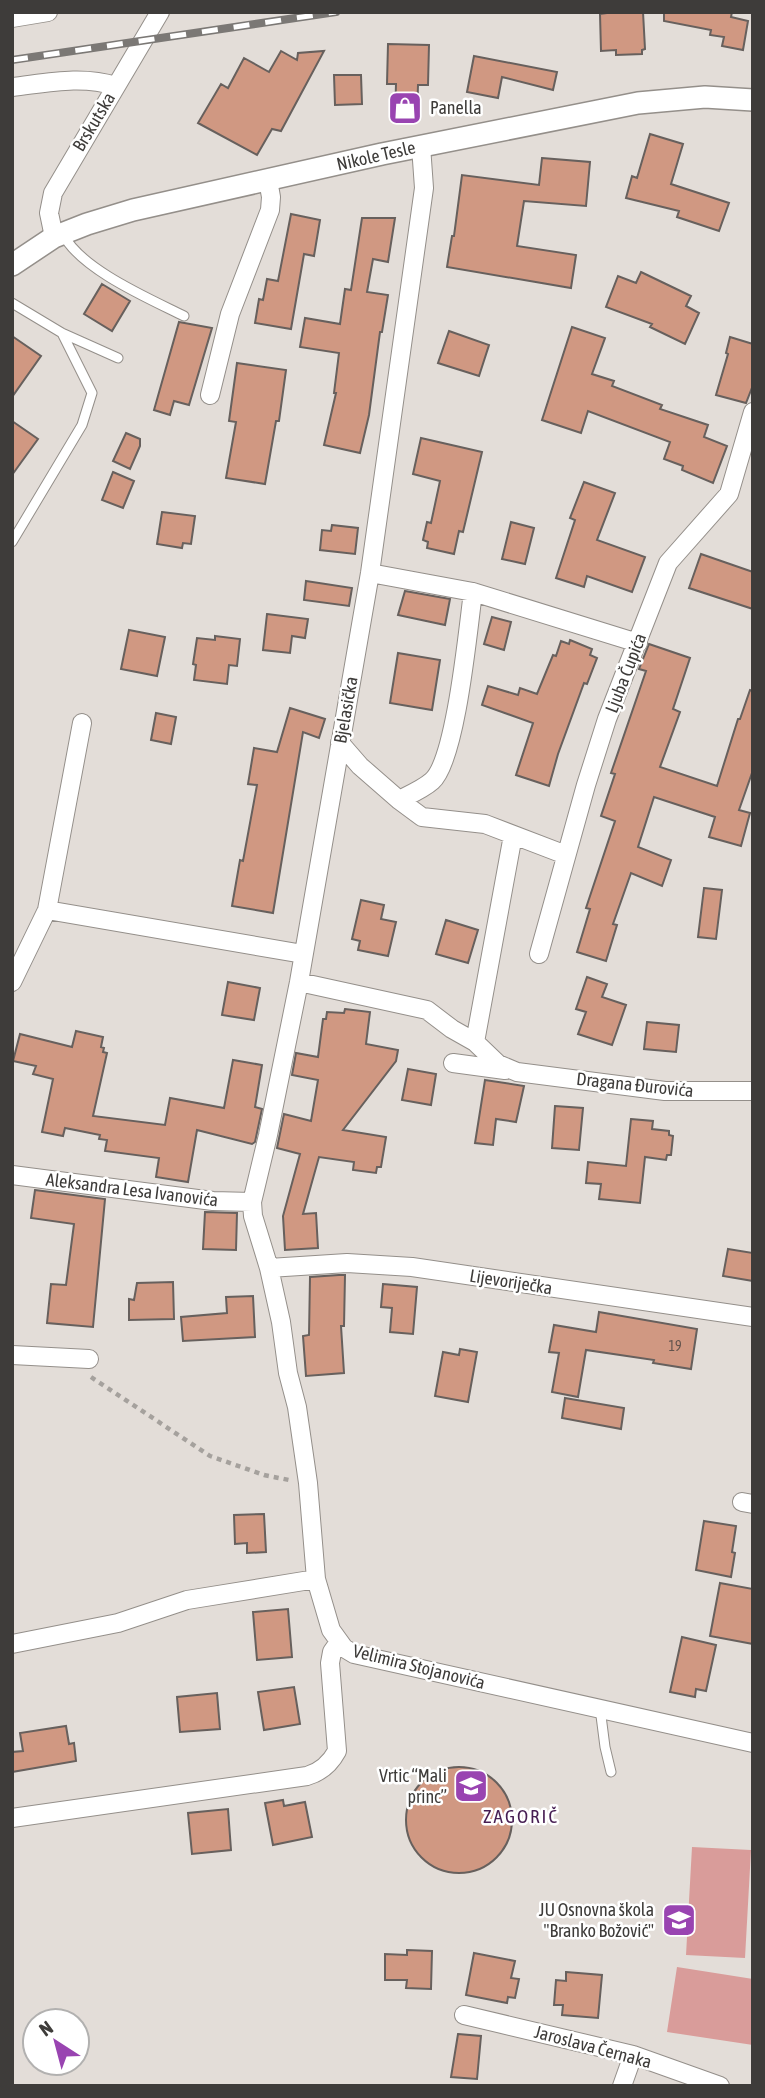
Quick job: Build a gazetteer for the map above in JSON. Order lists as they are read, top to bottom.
{
  "streets": {
    "street": [
      "Brskutska",
      "Nikole Tesle",
      "Ljuba Čupića",
      "Bjelasička",
      "Dragana Đurovića",
      "Aleksandra Lesa Ivanovića",
      "Lijevoriječka",
      "Velimira Stojanovića",
      "Jaroslava Černaka"
    ]
  },
  "crossings": [
    ["Brskutska", "Nikole Tesle"],
    ["Nikole Tesle", "Bjelasička"],
    ["Bjelasička", "Dragana Đurovića"],
    ["Bjelasička", "Aleksandra Lesa Ivanovića"],
    ["Bjelasička", "Lijevoriječka"],
    ["Bjelasička", "Velimira Stojanovića"],
    ["Lijevoriječka", "Velimira Stojanovića"]
  ],
  "districts": ["ZAGORIČ"],
  "places": {
    "shop": ["Panella"],
    "school or university": ["Vrtic “Mali princ”", "JU Osnovna škola \"Branko Božović\""]
  },
  "house_numbers": ["19"],
  "north": "top left"
}
